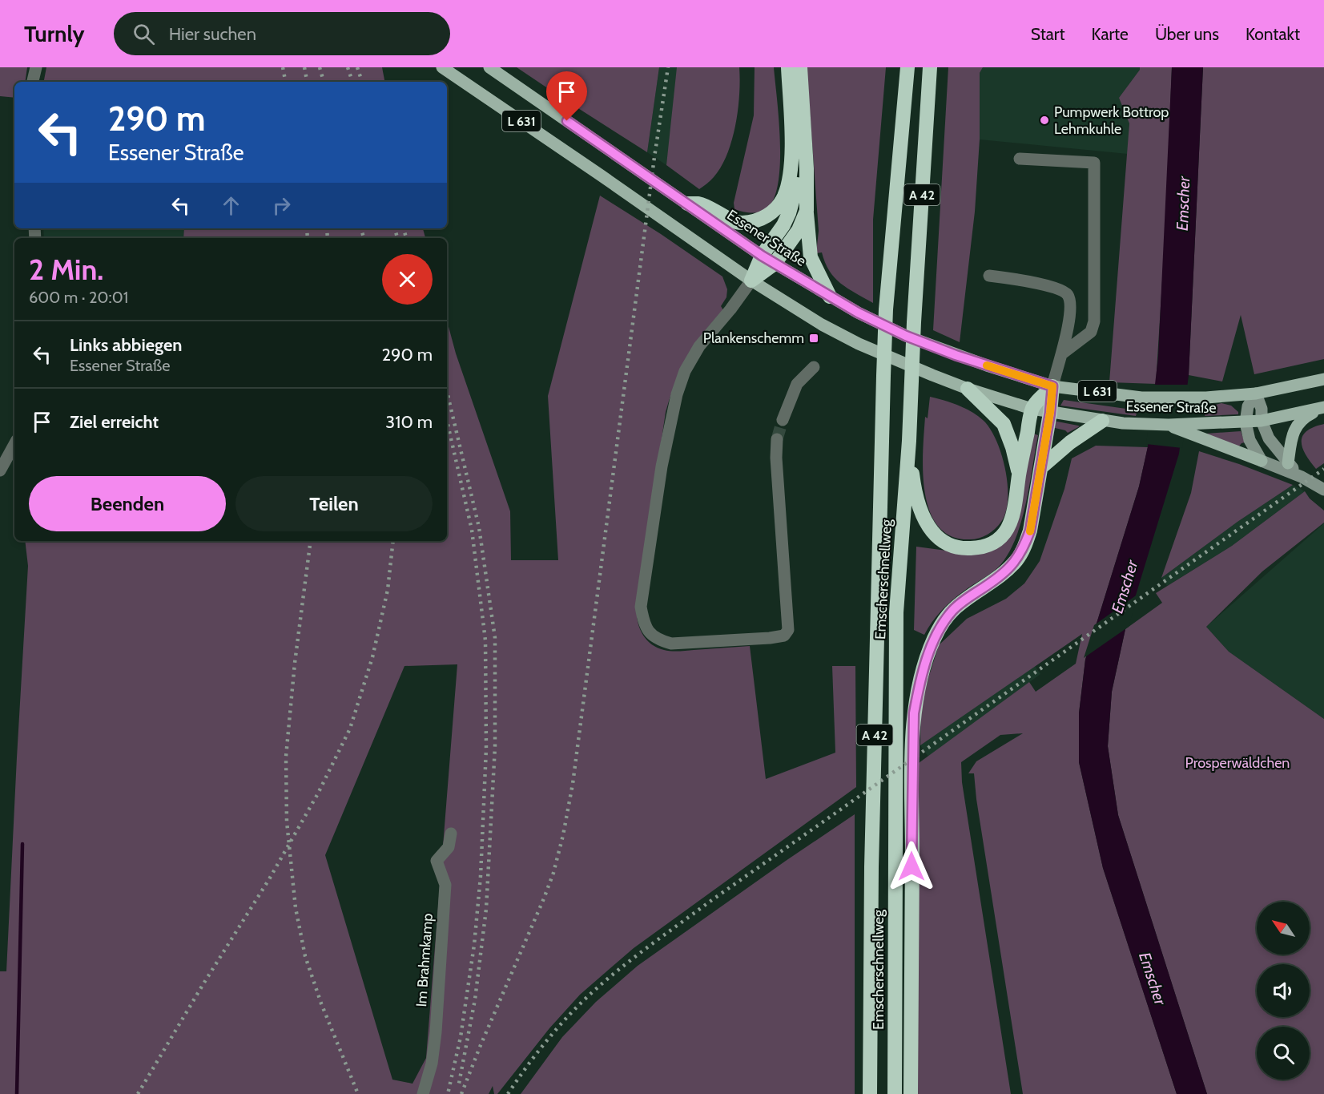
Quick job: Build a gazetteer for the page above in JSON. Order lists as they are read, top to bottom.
{
  "streets": {
    "highway": ["A 42", "Emscherschnellweg"],
    "main road": ["L 631", "Essener Straße"],
    "street": ["Im Brahmkamp"]
  },
  "crossings": [
    ["L 631", "Essener Straße"]
  ],
  "water": ["Emscher"],
  "parks": ["Prosperwäldchen"],
  "places": {
    "other": ["Pumpwerk Bottrop Lehmkuhle"],
    "transit": ["Plankenschemm"]
  },
  "north": "top left",
  "page": {
    "header": "Turnly",
    "search": "Hier suchen",
    "nav": [
      "Start",
      "Karte",
      "Über uns",
      "Kontakt"
    ],
    "turn": ["290 m", "Essener Straße"],
    "heading": ["2 Min.", "600 m · 20:01"],
    "list": [
      {
        "name": "Links abbiegen",
        "note": "Essener Straße",
        "value": "290 m"
      },
      {
        "name": "Ziel erreicht",
        "value": "310 m"
      }
    ],
    "buttons": ["Beenden", "Teilen"]
  }
}
